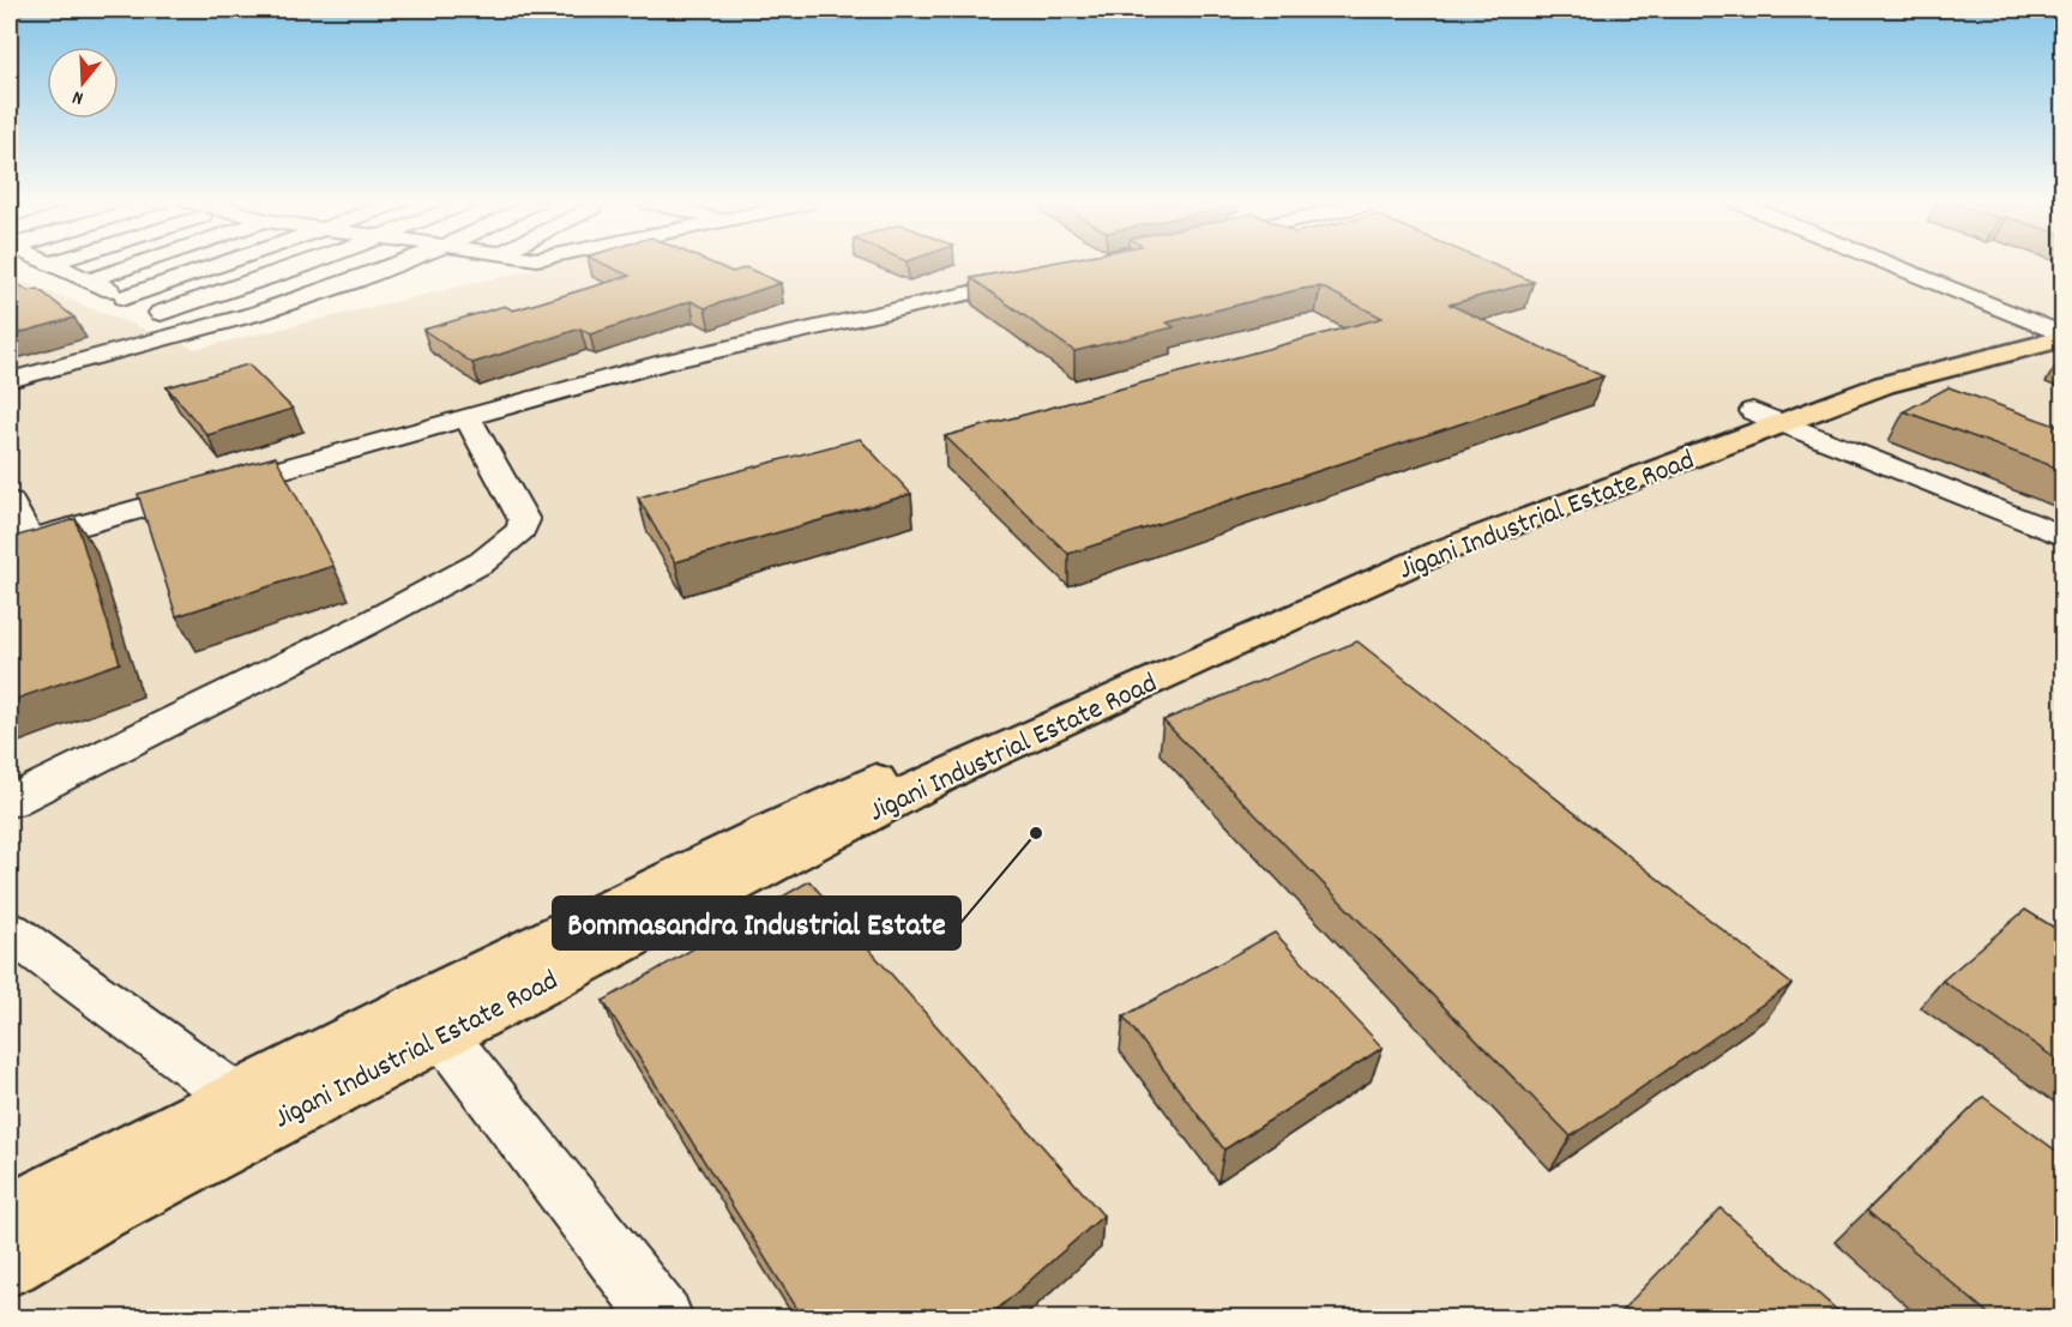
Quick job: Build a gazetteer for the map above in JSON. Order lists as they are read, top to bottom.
{
  "streets": {
    "main road": ["Jigani Industrial Estate Road"]
  },
  "places": ["Bommasandra Industrial Estate"],
  "north": "bottom"
}
